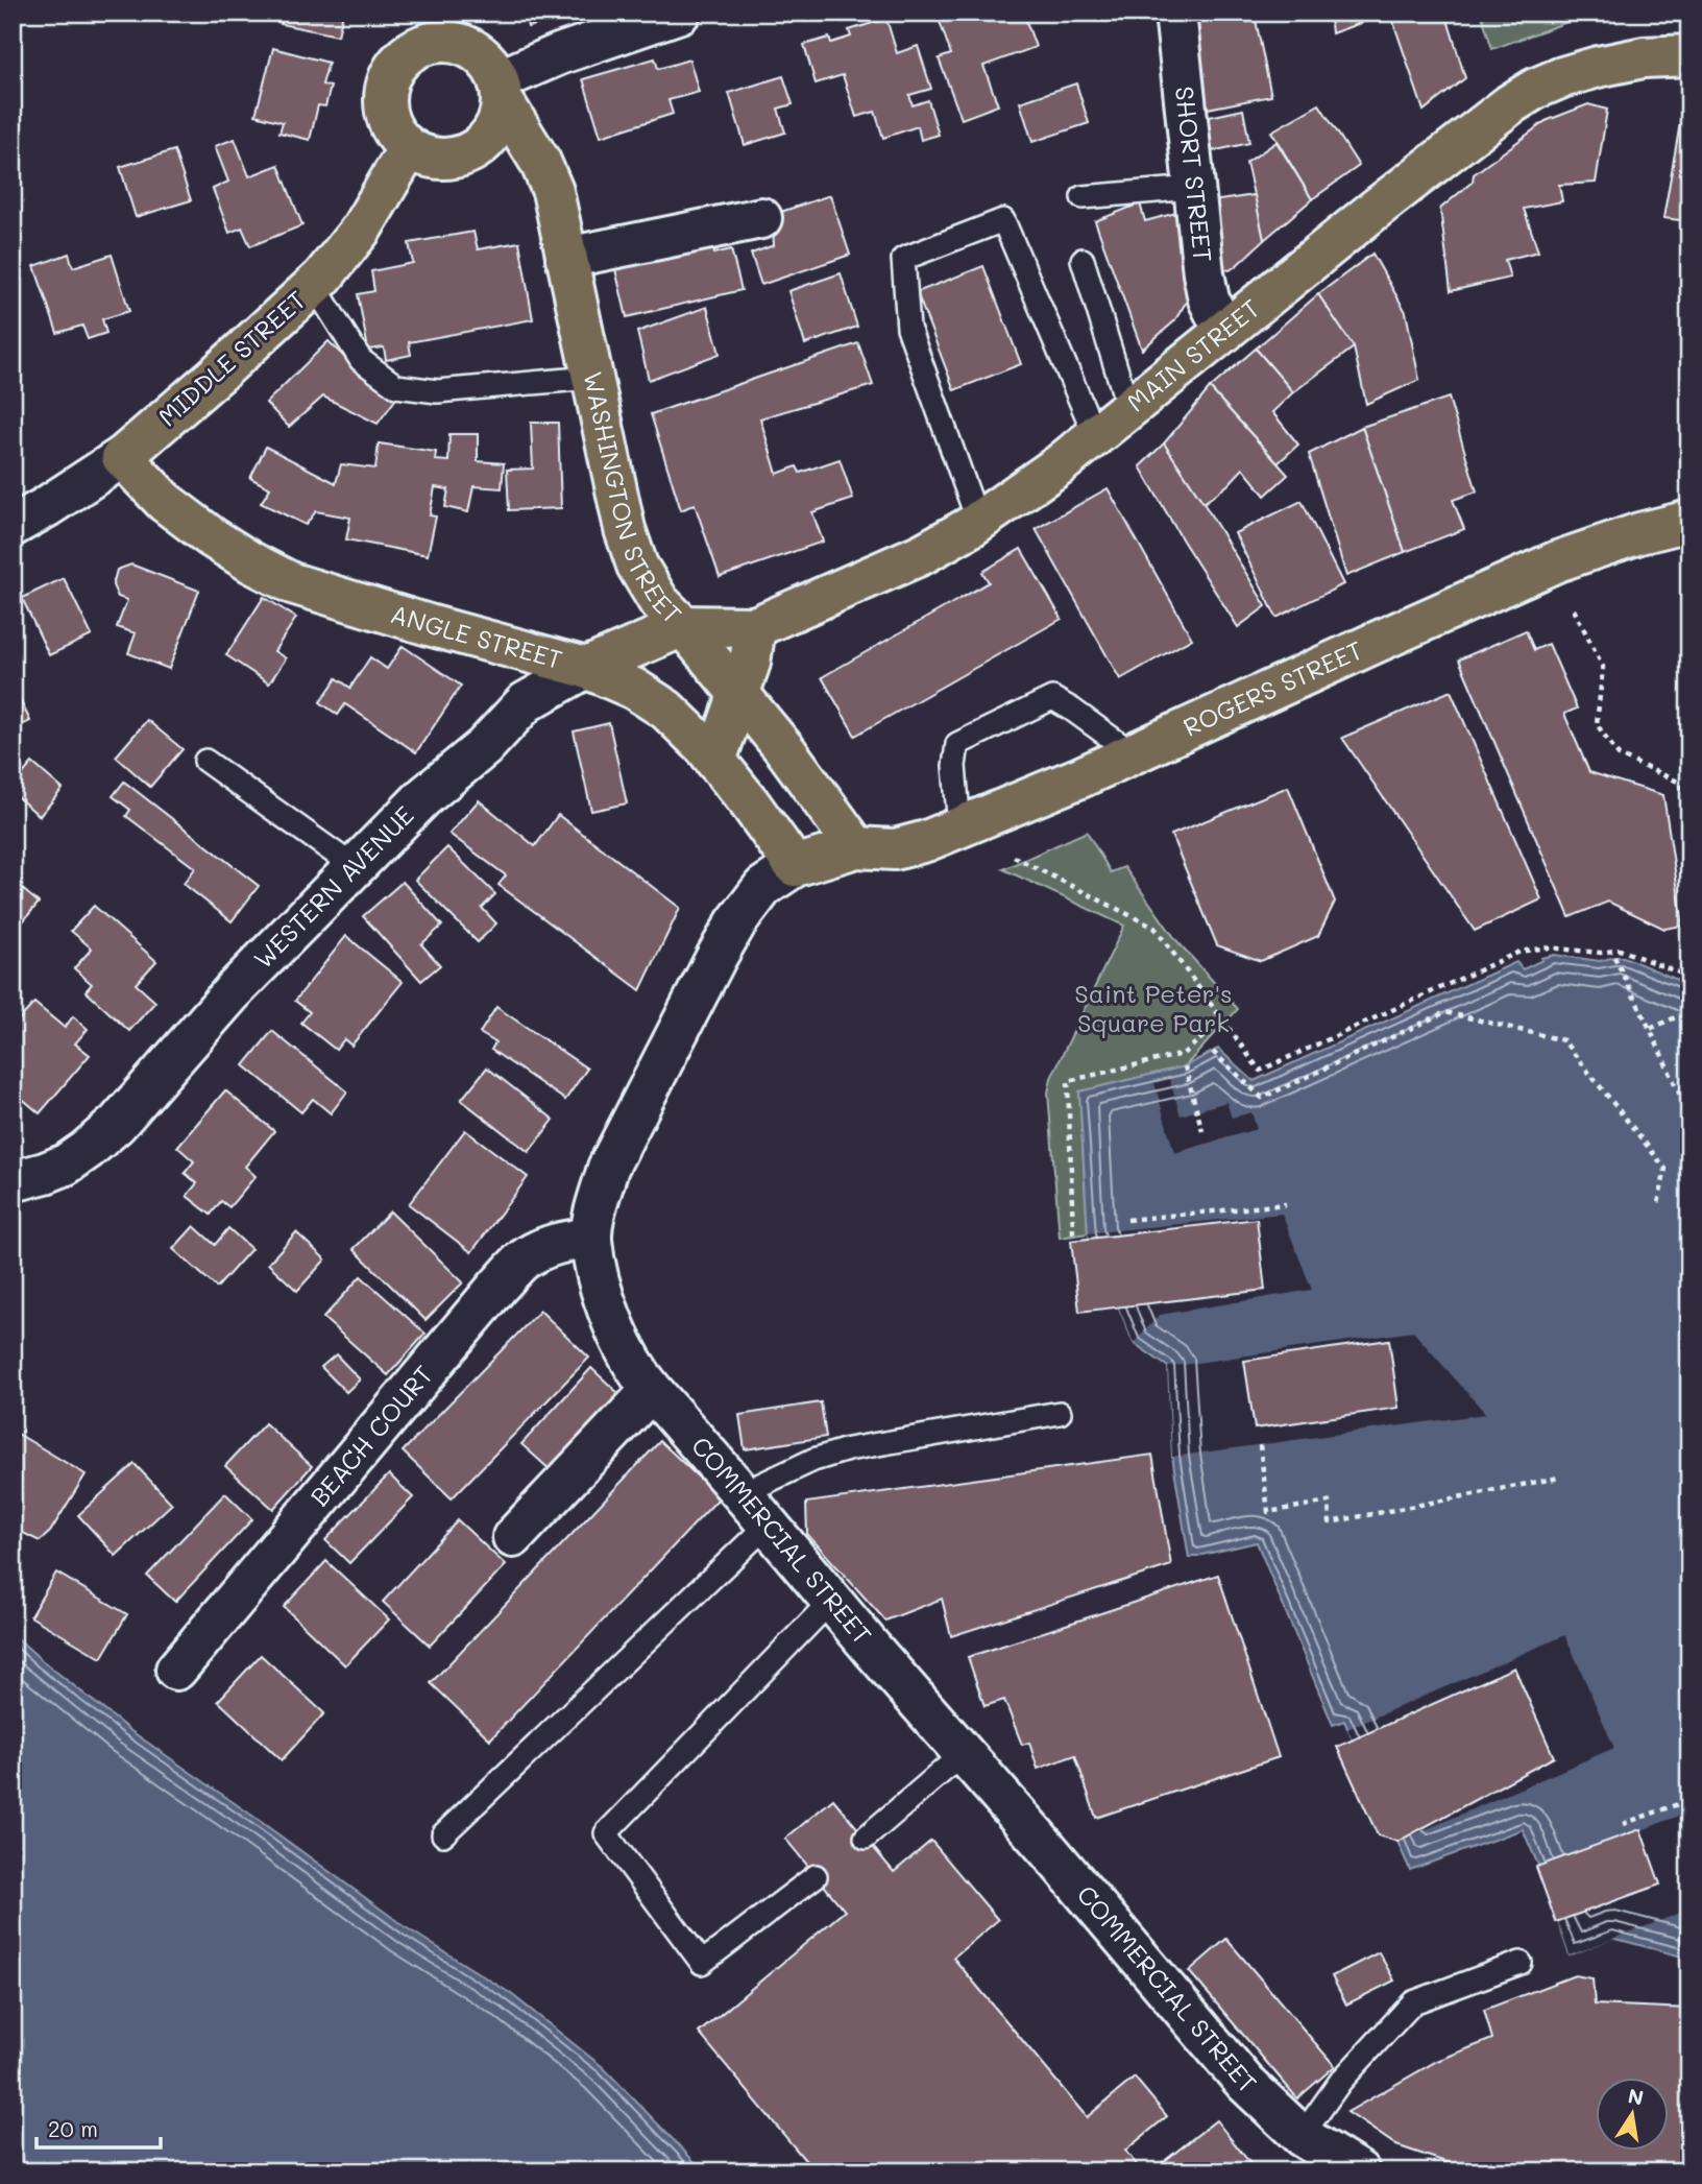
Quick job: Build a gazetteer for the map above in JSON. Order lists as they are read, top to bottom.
{
  "streets": {
    "main road": [
      "MAIN STREET",
      "MIDDLE STREET",
      "WASHINGTON STREET",
      "ANGLE STREET",
      "ROGERS STREET",
      "WESTERN AVENUE",
      "COMMERCIAL STREET"
    ],
    "street": ["SHORT STREET", "BEACH COURT"]
  },
  "crossings": [
    ["SHORT STREET", "MAIN STREET"],
    ["MAIN STREET", "WASHINGTON STREET"],
    ["MAIN STREET", "WESTERN AVENUE"],
    ["MIDDLE STREET", "WASHINGTON STREET"],
    ["MIDDLE STREET", "ANGLE STREET"],
    ["WASHINGTON STREET", "ROGERS STREET"],
    ["WASHINGTON STREET", "WESTERN AVENUE"],
    ["WASHINGTON STREET", "COMMERCIAL STREET"],
    ["ANGLE STREET", "WESTERN AVENUE"],
    ["ANGLE STREET", "COMMERCIAL STREET"],
    ["ROGERS STREET", "COMMERCIAL STREET"],
    ["BEACH COURT", "COMMERCIAL STREET"]
  ],
  "parks": ["Saint Peter's Square Park"],
  "scale_bar": "20 m",
  "north": "top"
}
